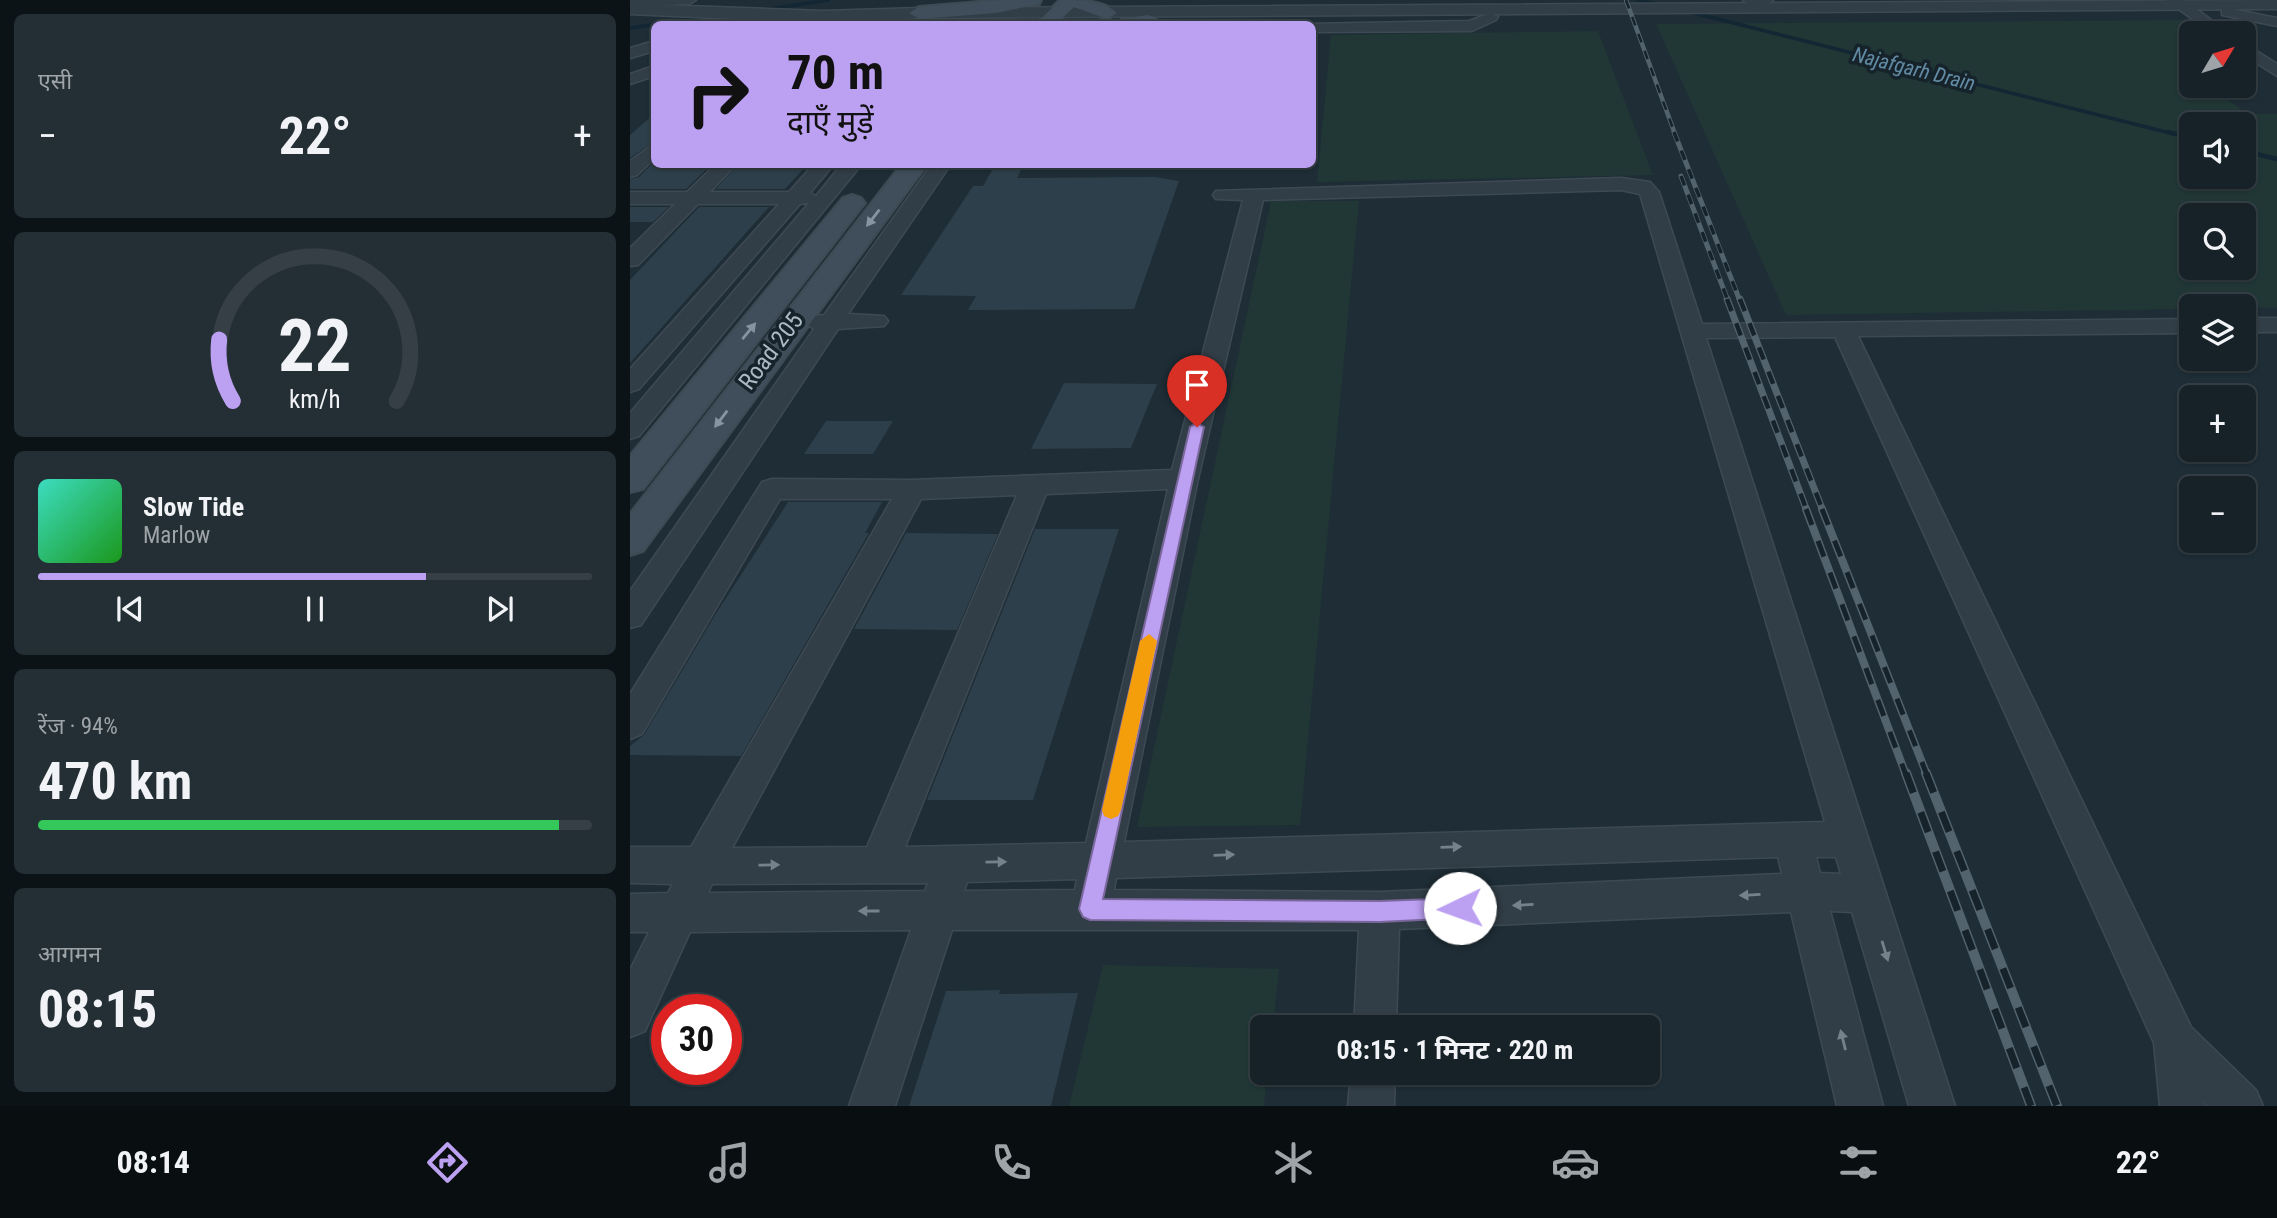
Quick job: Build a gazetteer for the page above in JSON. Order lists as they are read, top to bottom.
{
  "streets": {
    "main road": ["Road 205"]
  },
  "water": ["Najafgarh Drain"],
  "north": "top right",
  "page": {
    "tile": [
      "एसी",
      ["रेंज · 94%", "470 km"],
      ["आगमन", "08:15"]
    ],
    "map_buttons": ["+", "−"],
    "turn": ["70 m", "दाएँ मुड़ें"],
    "heat": ["−", "22°", "+"],
    "song": ["Slow Tide", "Marlow"],
    "limit": "30",
    "trip": "08:15 · 1 मिनट · 220 m",
    "tabs": ["08:14", "22°"],
    "gauge": ["22", "km/h"]
  }
}
